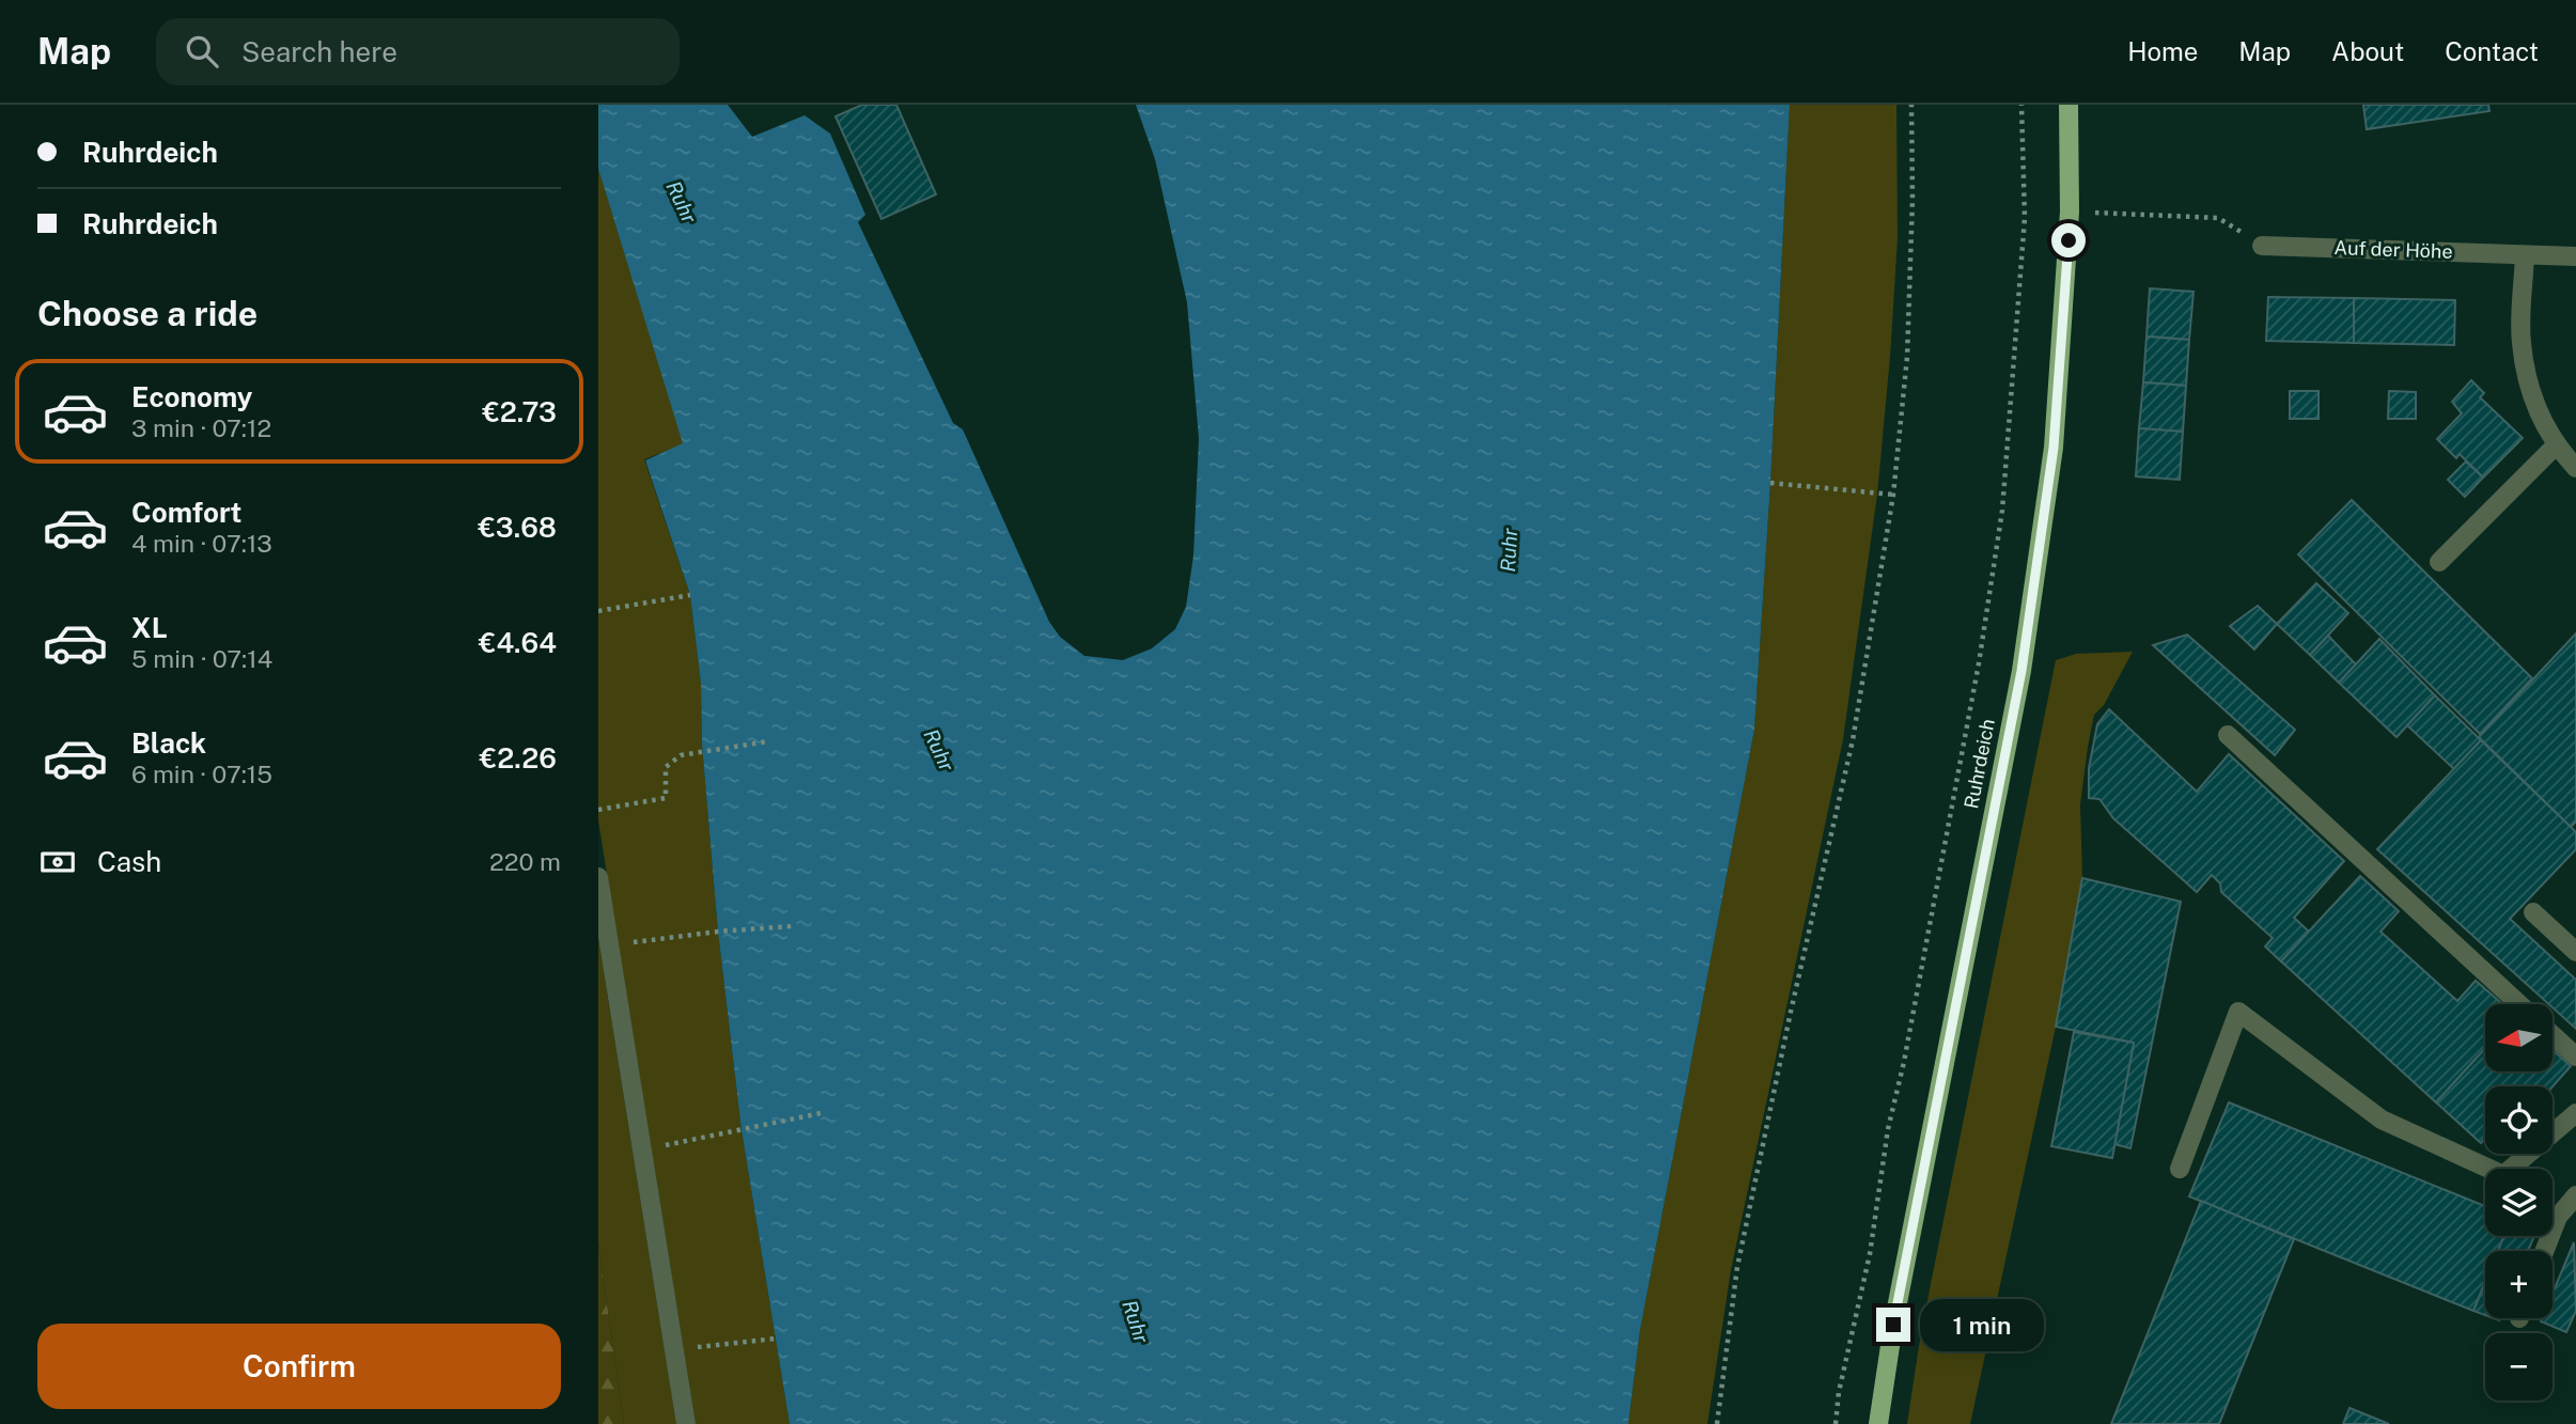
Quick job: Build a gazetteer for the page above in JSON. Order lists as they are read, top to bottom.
{
  "streets": {
    "main road": ["Ruhrdeich"],
    "street": ["Auf der Höhe"]
  },
  "water": ["Ruhr"],
  "north": "left",
  "page": {
    "header": "Map",
    "search": "Search here",
    "nav": [
      "Home",
      "Map",
      "About",
      "Contact"
    ],
    "banner": ["Ruhrdeich", "Ruhrdeich"],
    "heading": "Choose a ride",
    "list": [
      {
        "name": "Economy",
        "note": "3 min · 07:12",
        "value": "€2.73"
      },
      {
        "name": "Comfort",
        "note": "4 min · 07:13",
        "value": "€3.68"
      },
      {
        "name": "XL",
        "note": "5 min · 07:14",
        "value": "€4.64"
      },
      {
        "name": "Black",
        "note": "6 min · 07:15",
        "value": "€2.26"
      }
    ],
    "pay": ["Cash", "220 m"],
    "map_buttons": ["+", "−"],
    "bubble": "1 min",
    "buttons": "Confirm"
  }
}
